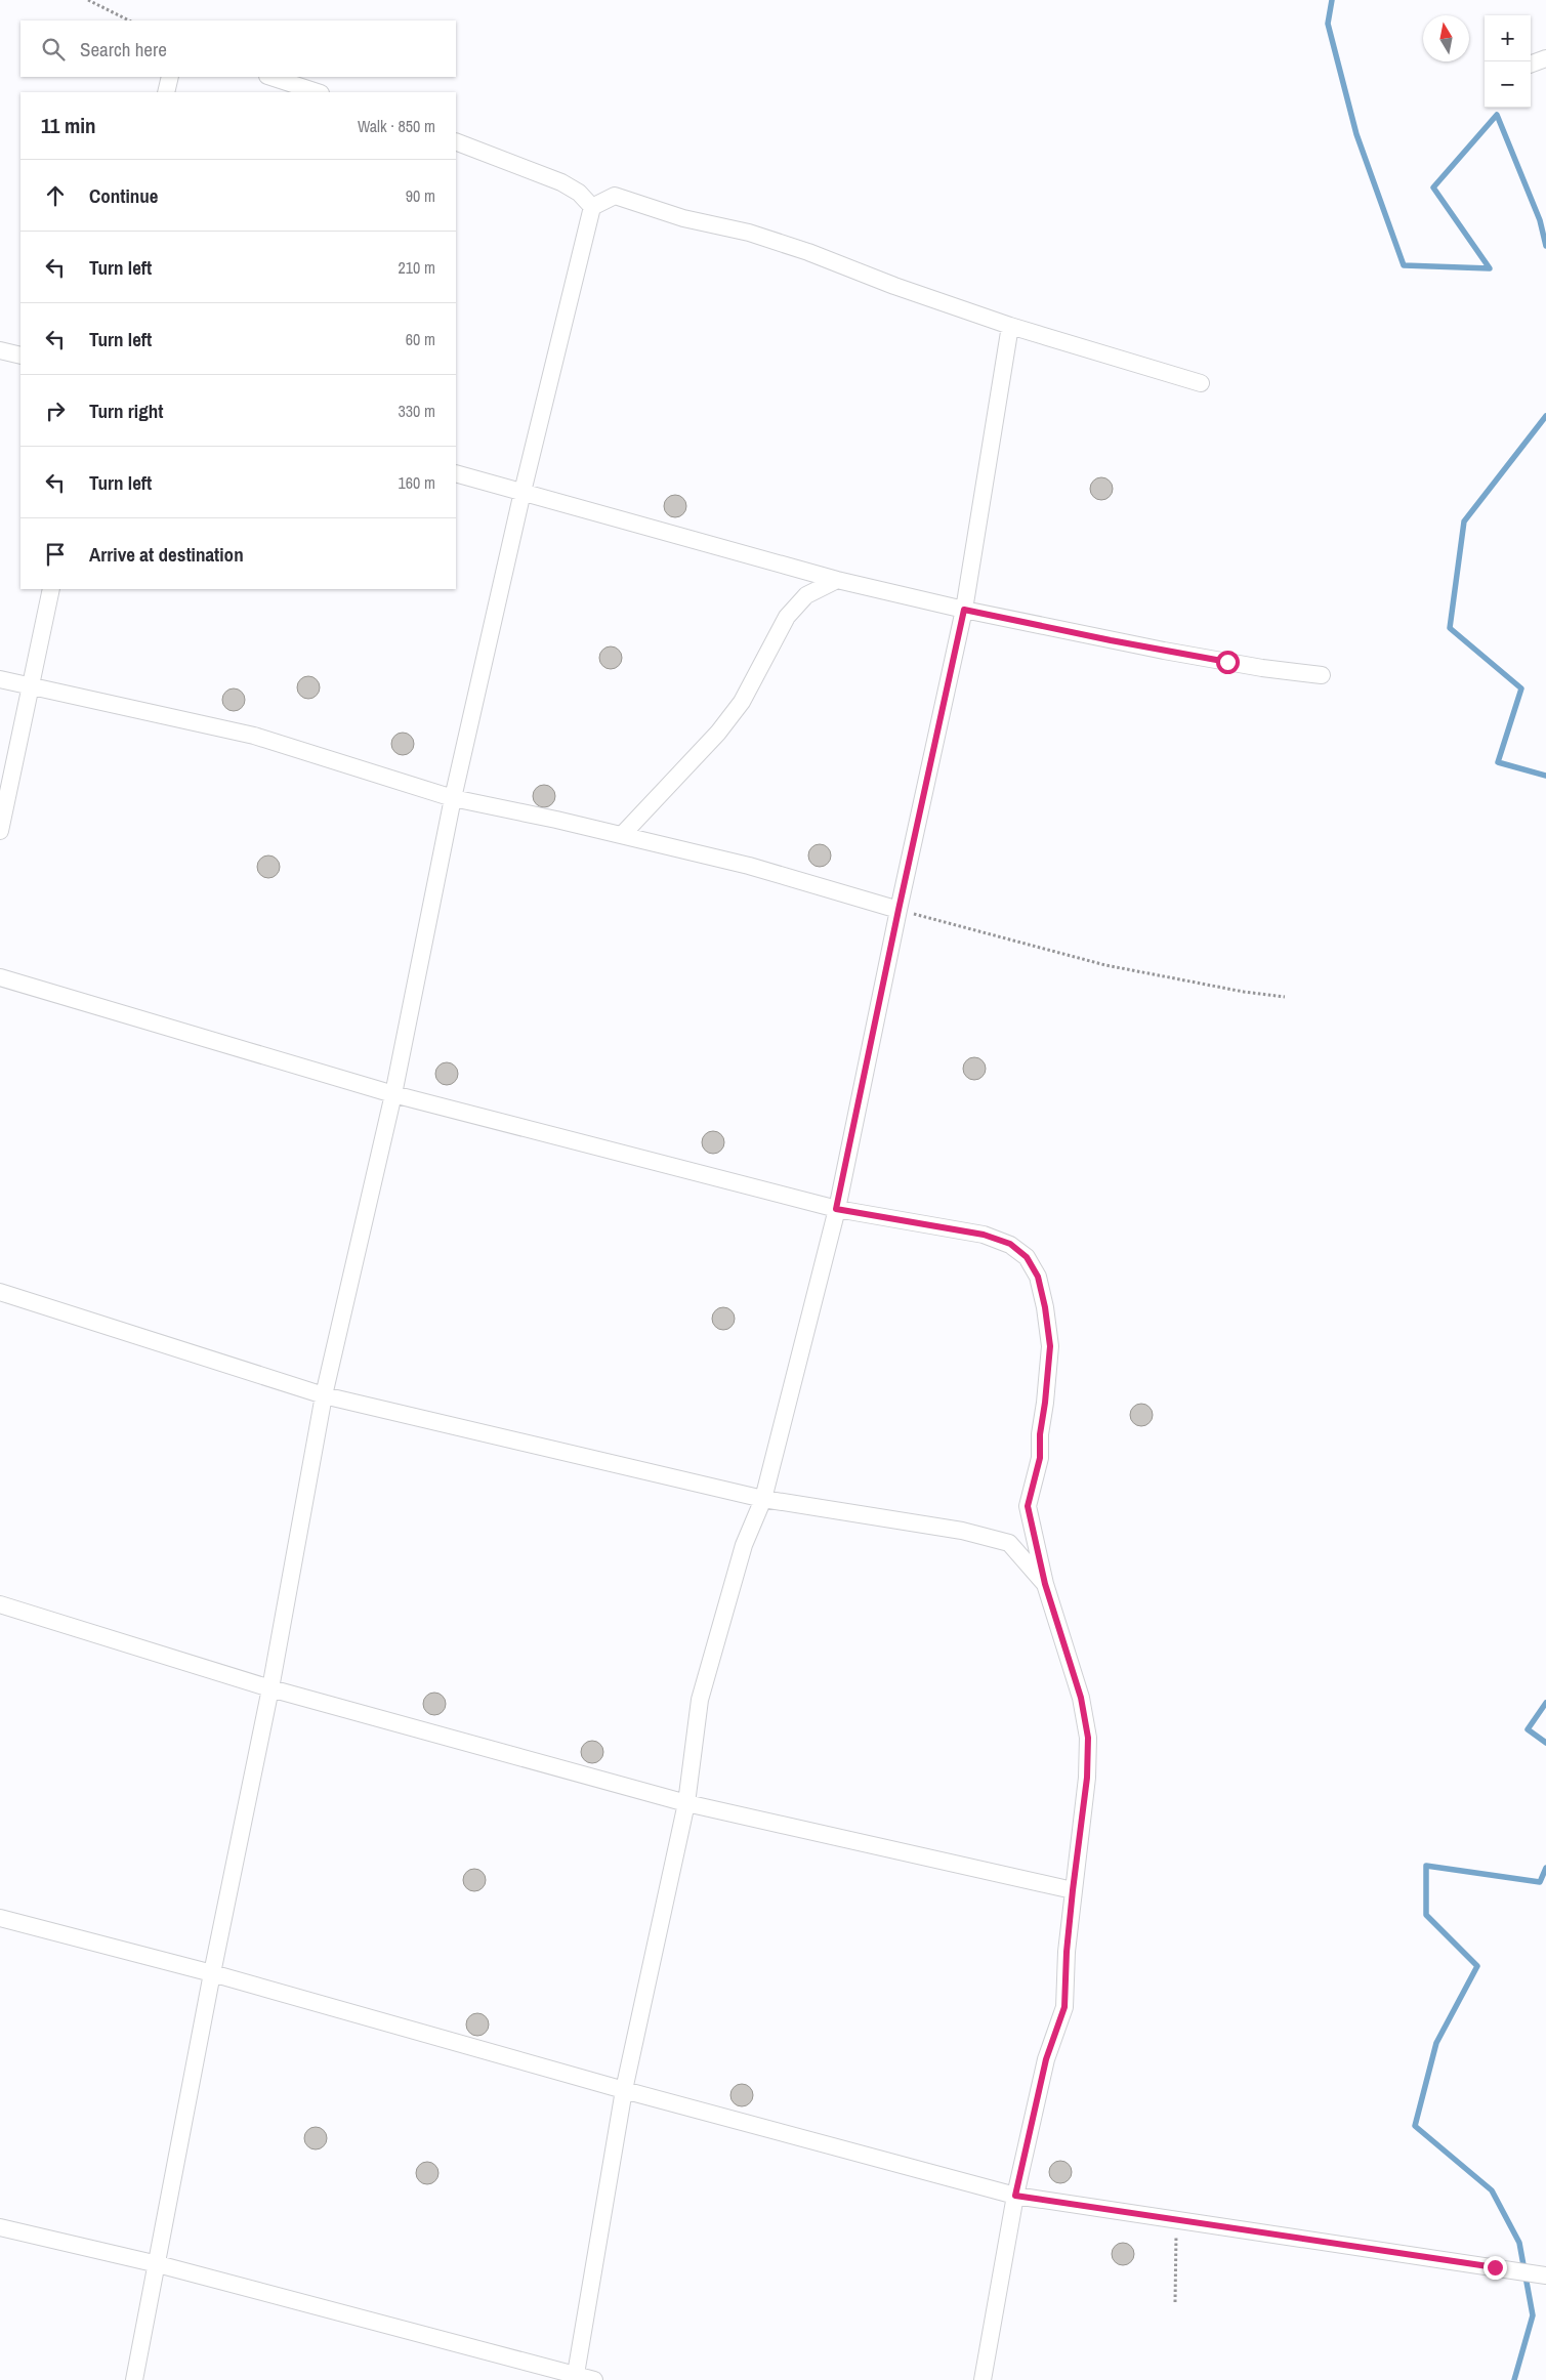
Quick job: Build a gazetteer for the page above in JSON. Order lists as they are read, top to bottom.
{
  "north": "top",
  "page": {
    "map_buttons": ["+", "−"],
    "search": "Search here",
    "heading": ["11 min", "Walk · 850 m"],
    "list": [
      ["Continue", "90 m"],
      ["Turn left", "210 m"],
      ["Turn left", "60 m"],
      ["Turn right", "330 m"],
      ["Turn left", "160 m"],
      "Arrive at destination"
    ]
  }
}
